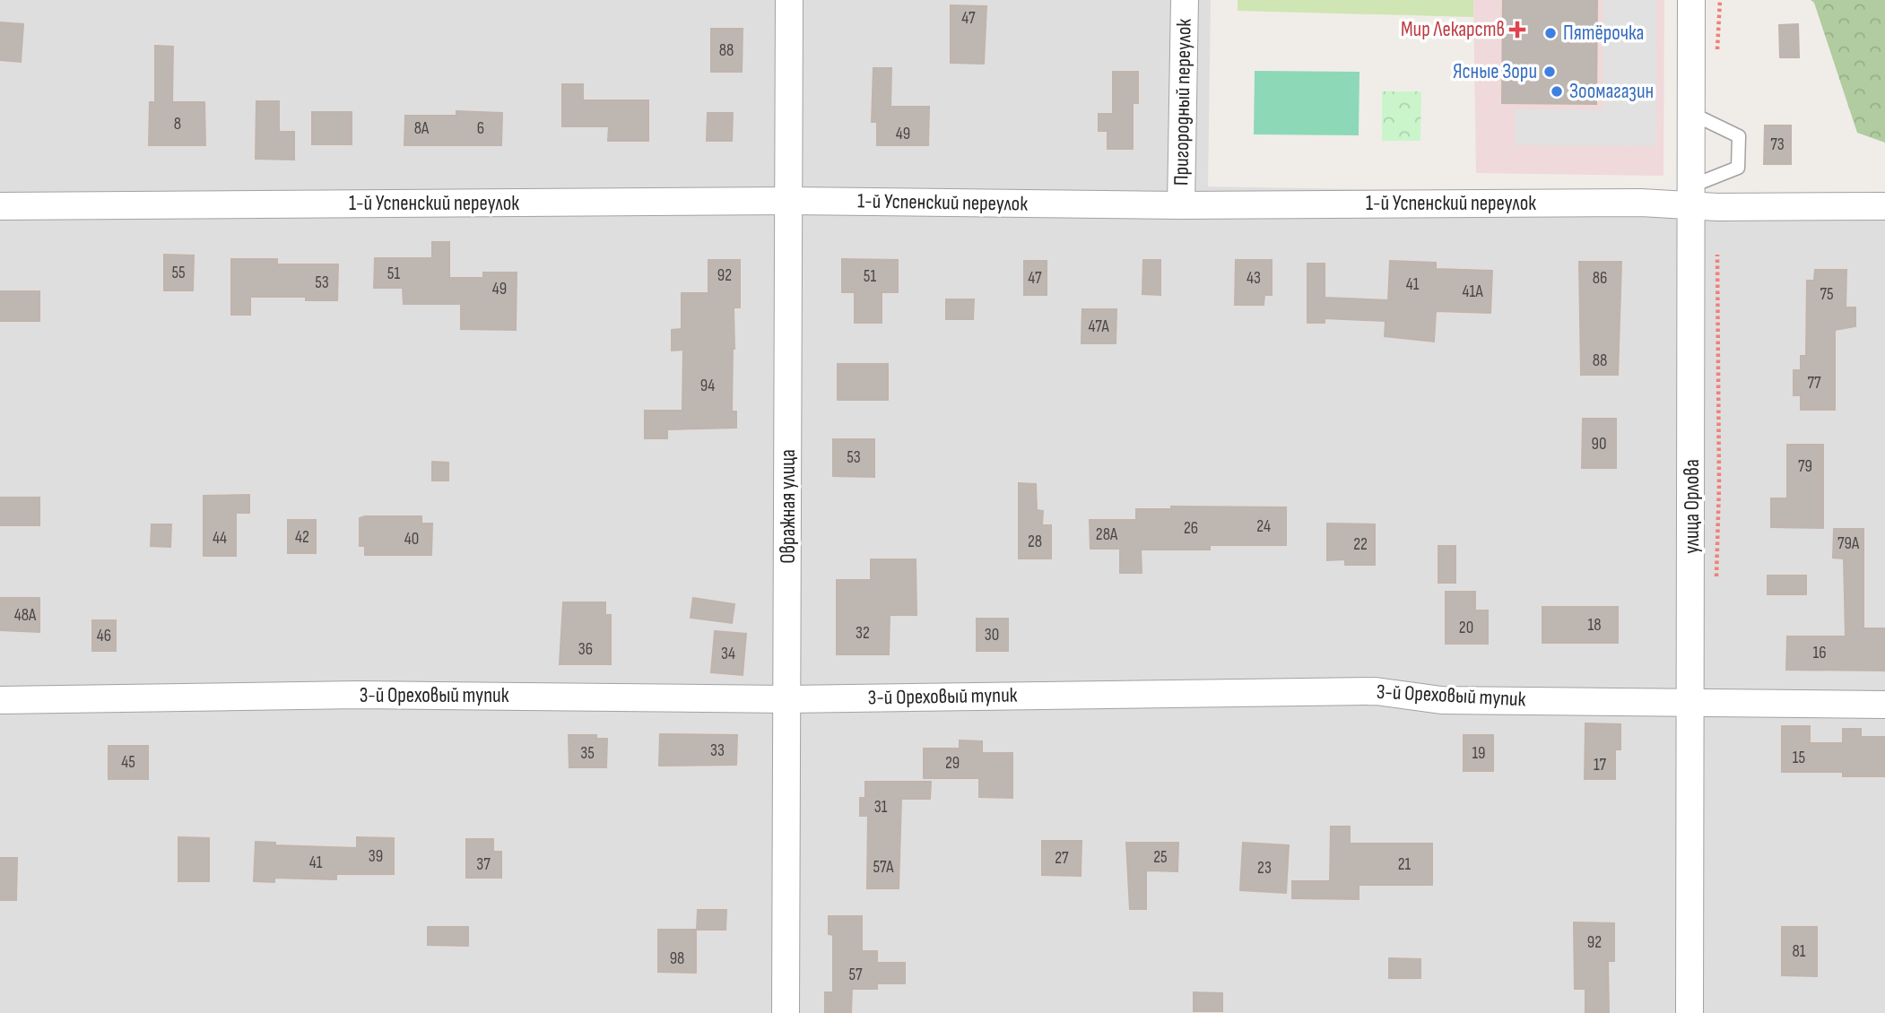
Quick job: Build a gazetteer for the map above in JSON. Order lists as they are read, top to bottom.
{
  "streets": {
    "street": [
      "Пригородный переулок",
      "1-й Успенский переулок",
      "Овражная улица",
      "улица Орлова",
      "3-й Ореховый тупик"
    ]
  },
  "crossings": [
    ["Пригородный переулок", "1-й Успенский переулок"],
    ["1-й Успенский переулок", "Овражная улица"],
    ["1-й Успенский переулок", "улица Орлова"],
    ["Овражная улица", "3-й Ореховый тупик"],
    ["улица Орлова", "3-й Ореховый тупик"]
  ],
  "places": {
    "health": ["Мир Лекарств"],
    "other": ["Пятёрочка", "Ясные Зори", "Зоомагазин"]
  },
  "house_numbers": [
    "47",
    "88",
    "8",
    "8А",
    "6",
    "49",
    "73",
    "55",
    "51",
    "92",
    "51",
    "47",
    "43",
    "86",
    "53",
    "41",
    "49",
    "41А",
    "75",
    "47А",
    "88",
    "77",
    "94",
    "90",
    "53",
    "79",
    "24",
    "26",
    "28А",
    "42",
    "44",
    "40",
    "28",
    "79А",
    "22",
    "48А",
    "18",
    "20",
    "32",
    "30",
    "46",
    "36",
    "16",
    "34",
    "33",
    "35",
    "19",
    "15",
    "45",
    "29",
    "17",
    "31",
    "39",
    "25",
    "27",
    "41",
    "37",
    "21",
    "57А",
    "23",
    "92",
    "81",
    "98",
    "57"
  ]
}
